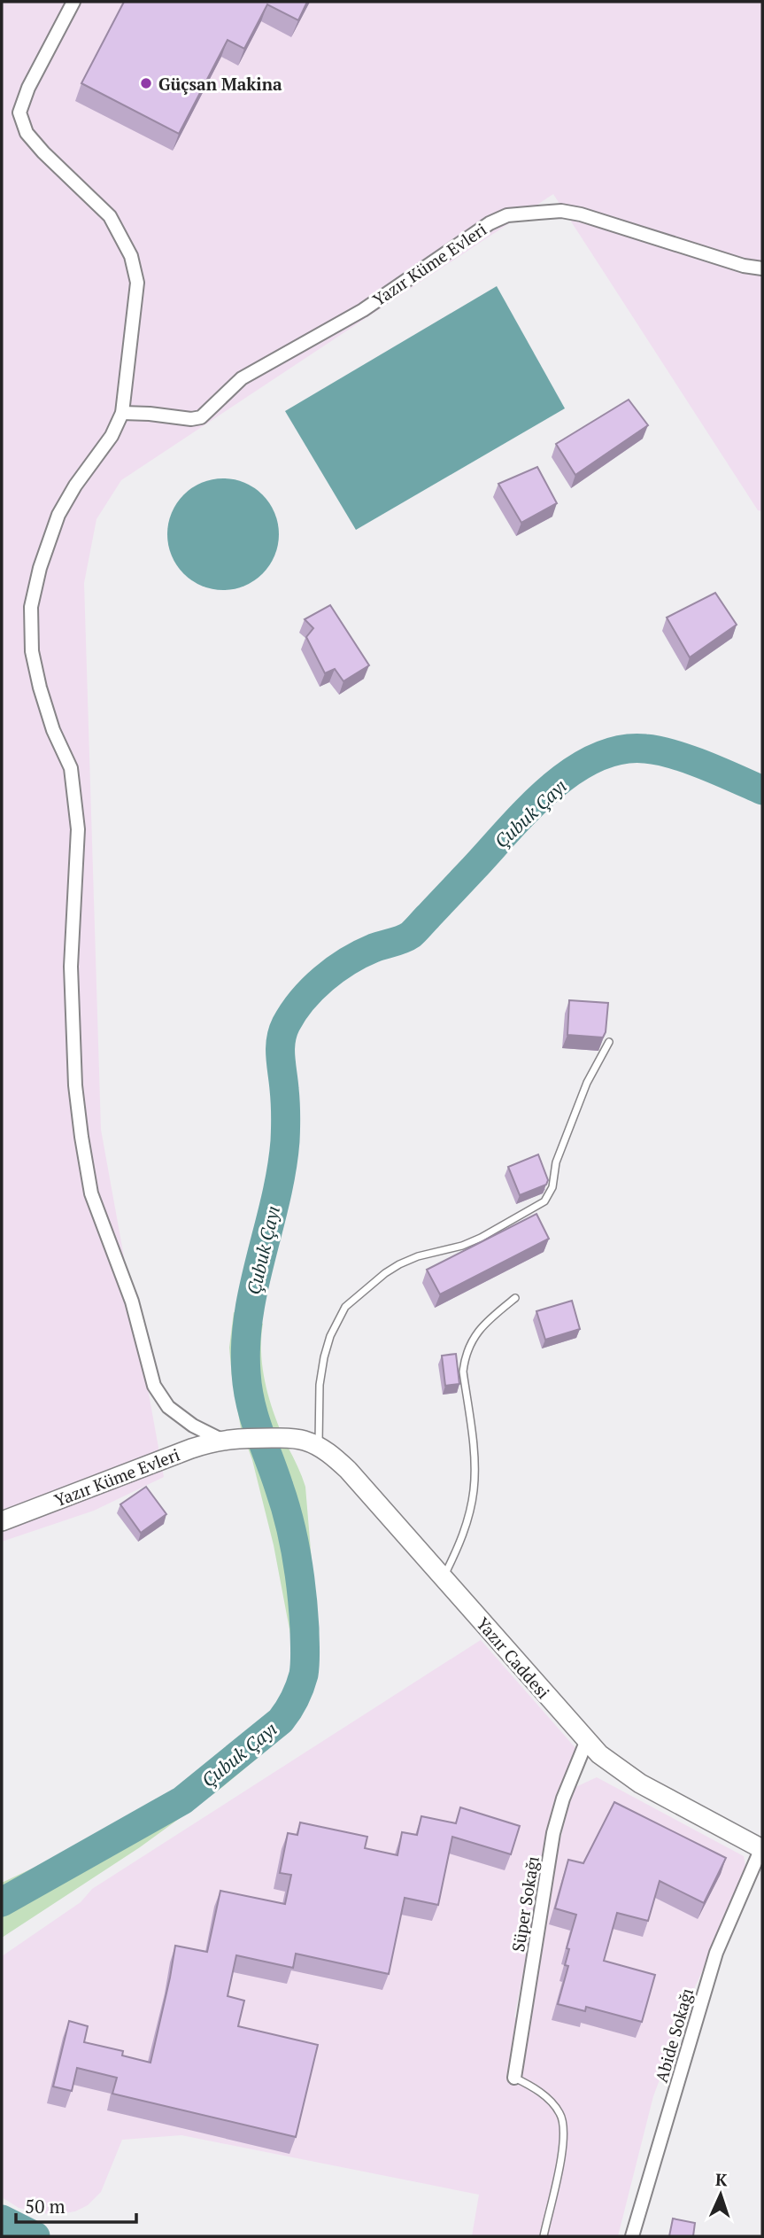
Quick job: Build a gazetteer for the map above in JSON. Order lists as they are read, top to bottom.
{
  "streets": {
    "street": [
      "Yazır Küme Evleri",
      "Yazır Caddesi",
      "Süper Sokağı",
      "Abide Sokağı"
    ]
  },
  "crossings": [
    ["Yazır Küme Evleri", "Yazır Caddesi"],
    ["Yazır Caddesi", "Süper Sokağı"],
    ["Yazır Caddesi", "Abide Sokağı"]
  ],
  "water": ["Çubuk Çayı"],
  "places": ["Güçsan Makina"],
  "scale_bar": "50 m",
  "north": "top"
}
